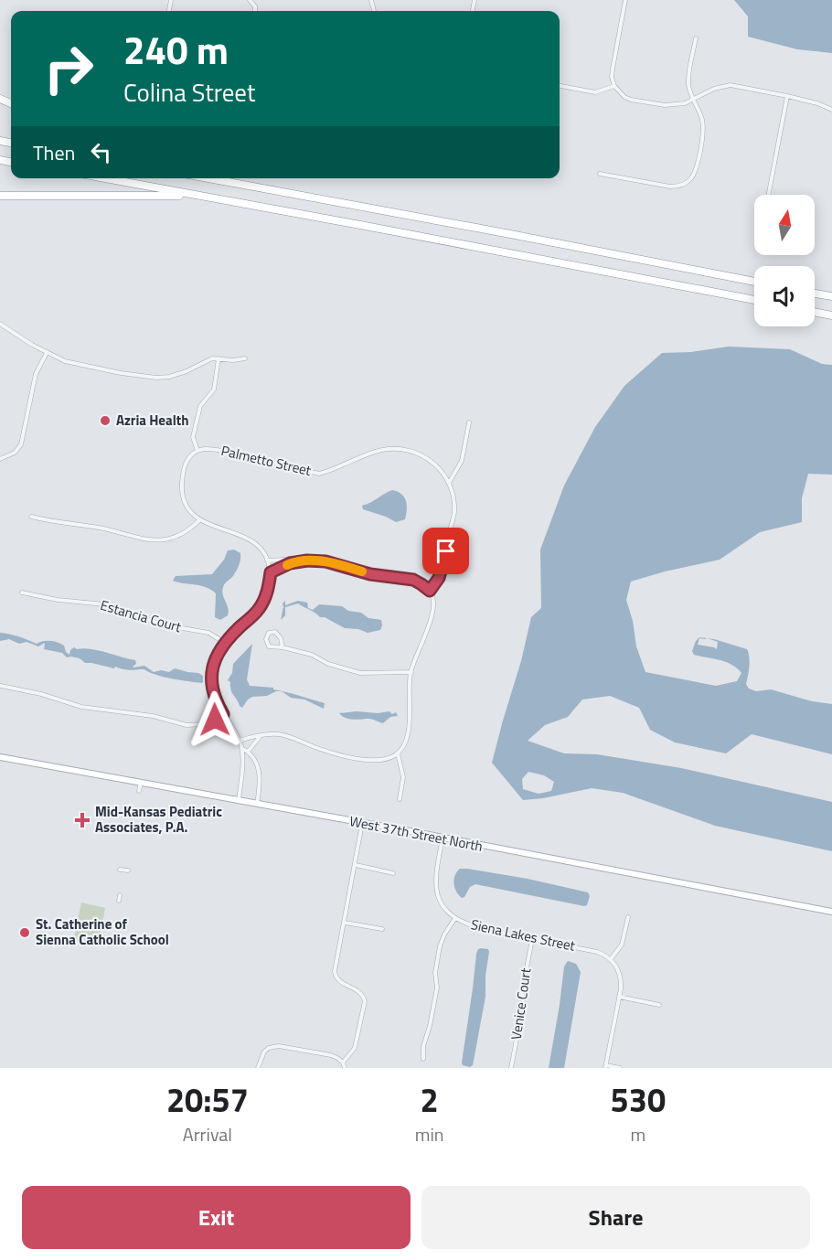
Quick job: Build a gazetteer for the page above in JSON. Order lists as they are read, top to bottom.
{
  "streets": {
    "street": [
      "Palmetto Street",
      "Estancia Court",
      "West 37th Street North",
      "Siena Lakes Street",
      "Venice Court"
    ]
  },
  "crossings": [
    ["West 37th Street North", "Siena Lakes Street"],
    ["Siena Lakes Street", "Venice Court"]
  ],
  "places": {
    "other": ["Azria Health", "St. Catherine of Sienna Catholic School"],
    "health": ["Mid-Kansas Pediatric Associates, P.A."]
  },
  "north": "top",
  "page": {
    "turn": ["240 m", "Colina Street"],
    "then": "Then",
    "eta": [
      "20:57",
      "Arrival",
      "2",
      "min",
      "530",
      "m"
    ],
    "buttons": ["Exit", "Share"]
  }
}
